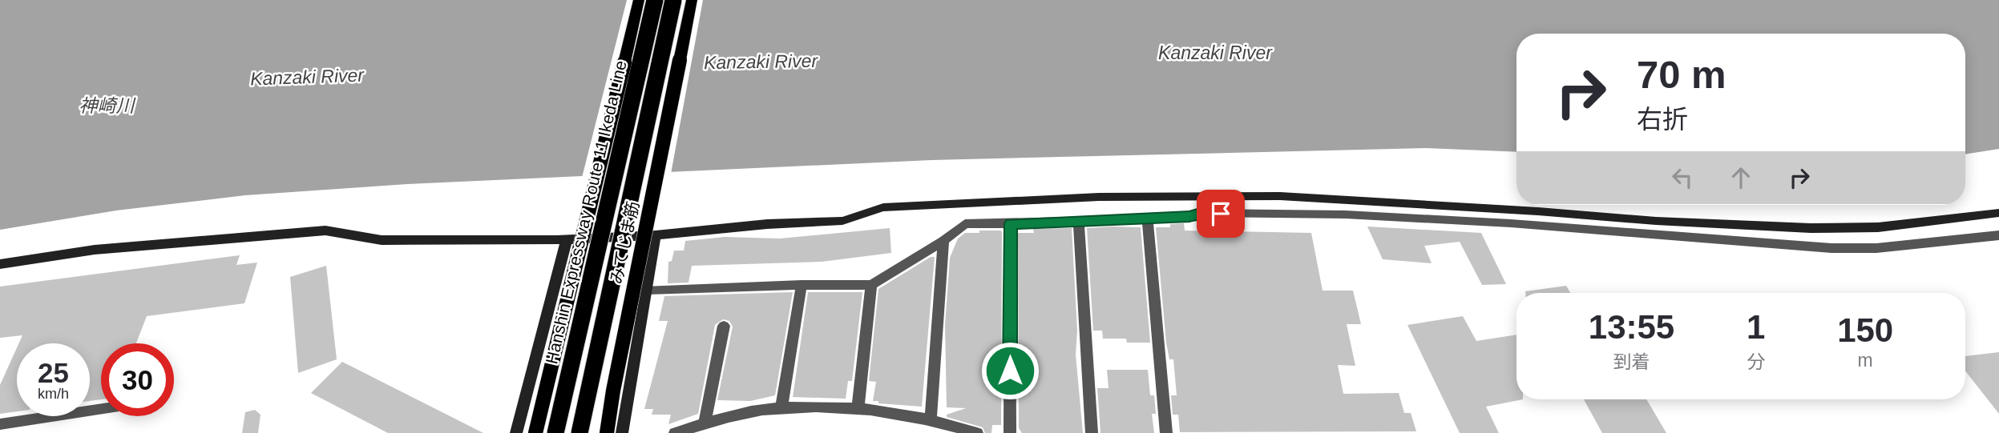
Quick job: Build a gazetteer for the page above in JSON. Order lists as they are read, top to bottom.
{
  "streets": {
    "highway": ["Hanshin Expressway Route 11 Ikeda Line"],
    "main road": ["みてじま筋"]
  },
  "water": ["Kanzaki River", "神崎川"],
  "page": {
    "turn": ["70 m", "右折"],
    "eta": [
      "13:55",
      "到着",
      "1",
      "分",
      "150",
      "m"
    ],
    "speed": "25 km/h",
    "limit": "30"
  }
}
